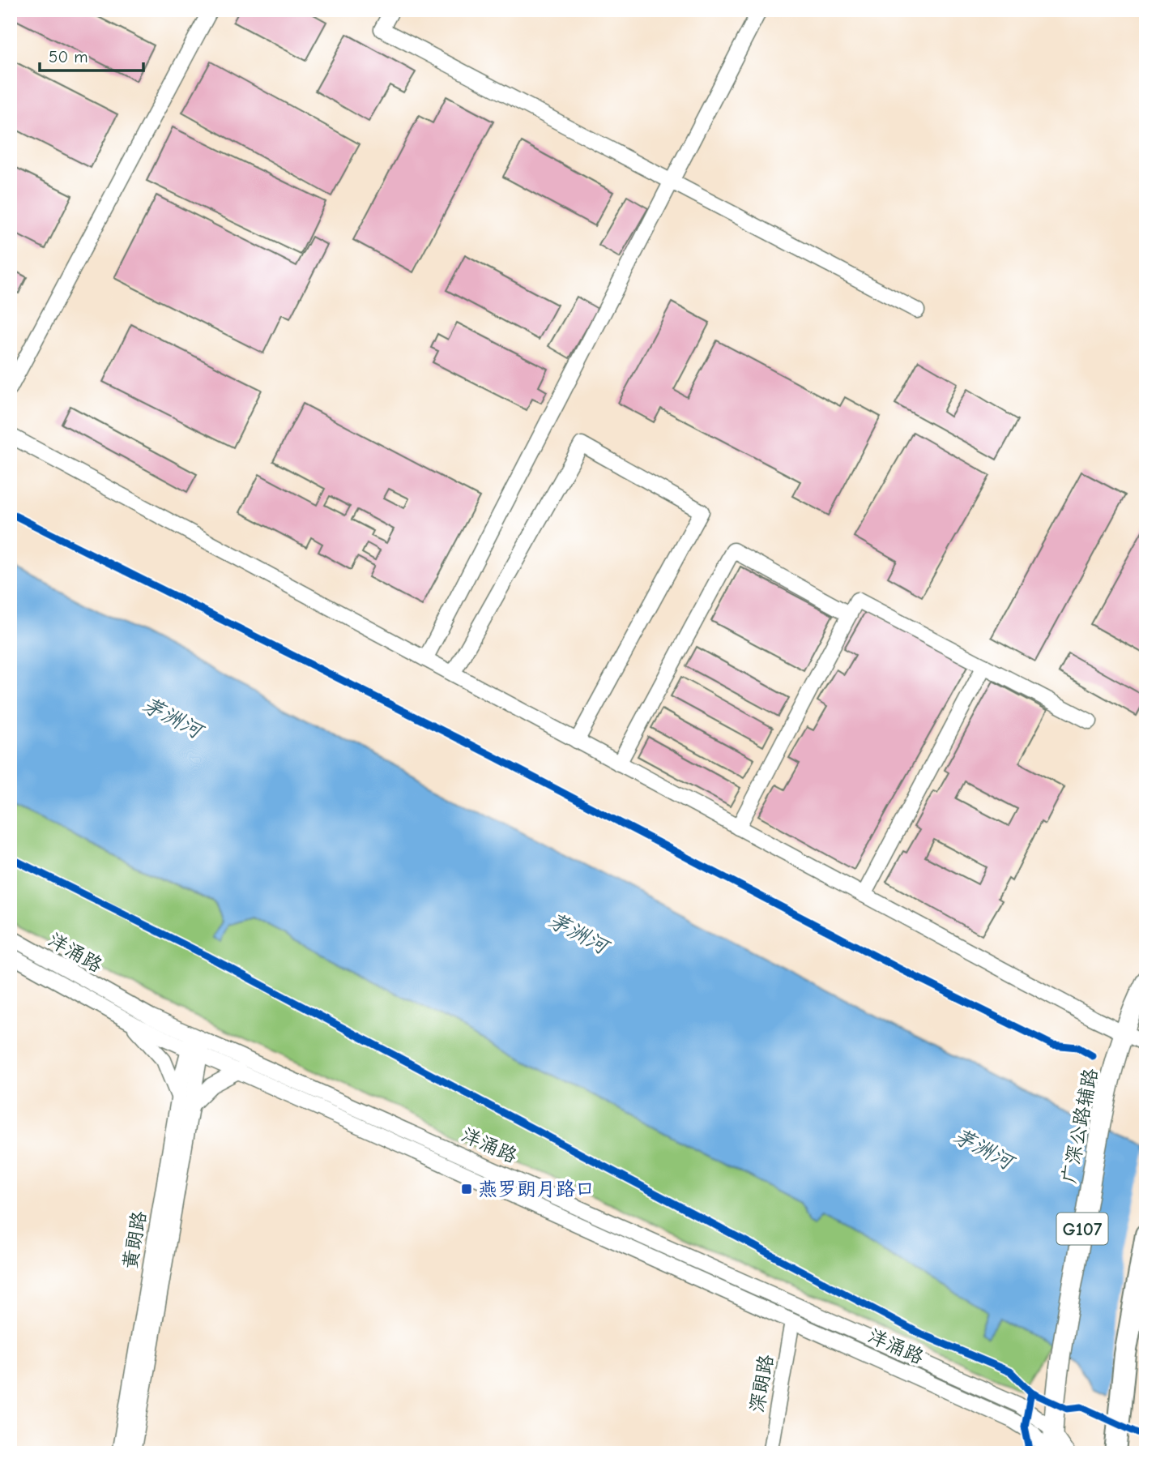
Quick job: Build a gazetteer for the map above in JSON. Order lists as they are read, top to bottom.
{
  "streets": {
    "main road": ["广深公路辅路", "G107"],
    "street": ["洋涌路", "黄朗路", "深朗路"]
  },
  "crossings": [
    ["洋涌路", "广深公路辅路"],
    ["洋涌路", "黄朗路"],
    ["洋涌路", "深朗路"]
  ],
  "water": ["茅洲河"],
  "places": {
    "transit": ["燕罗朗月路口"]
  },
  "scale_bar": "50 m"
}
